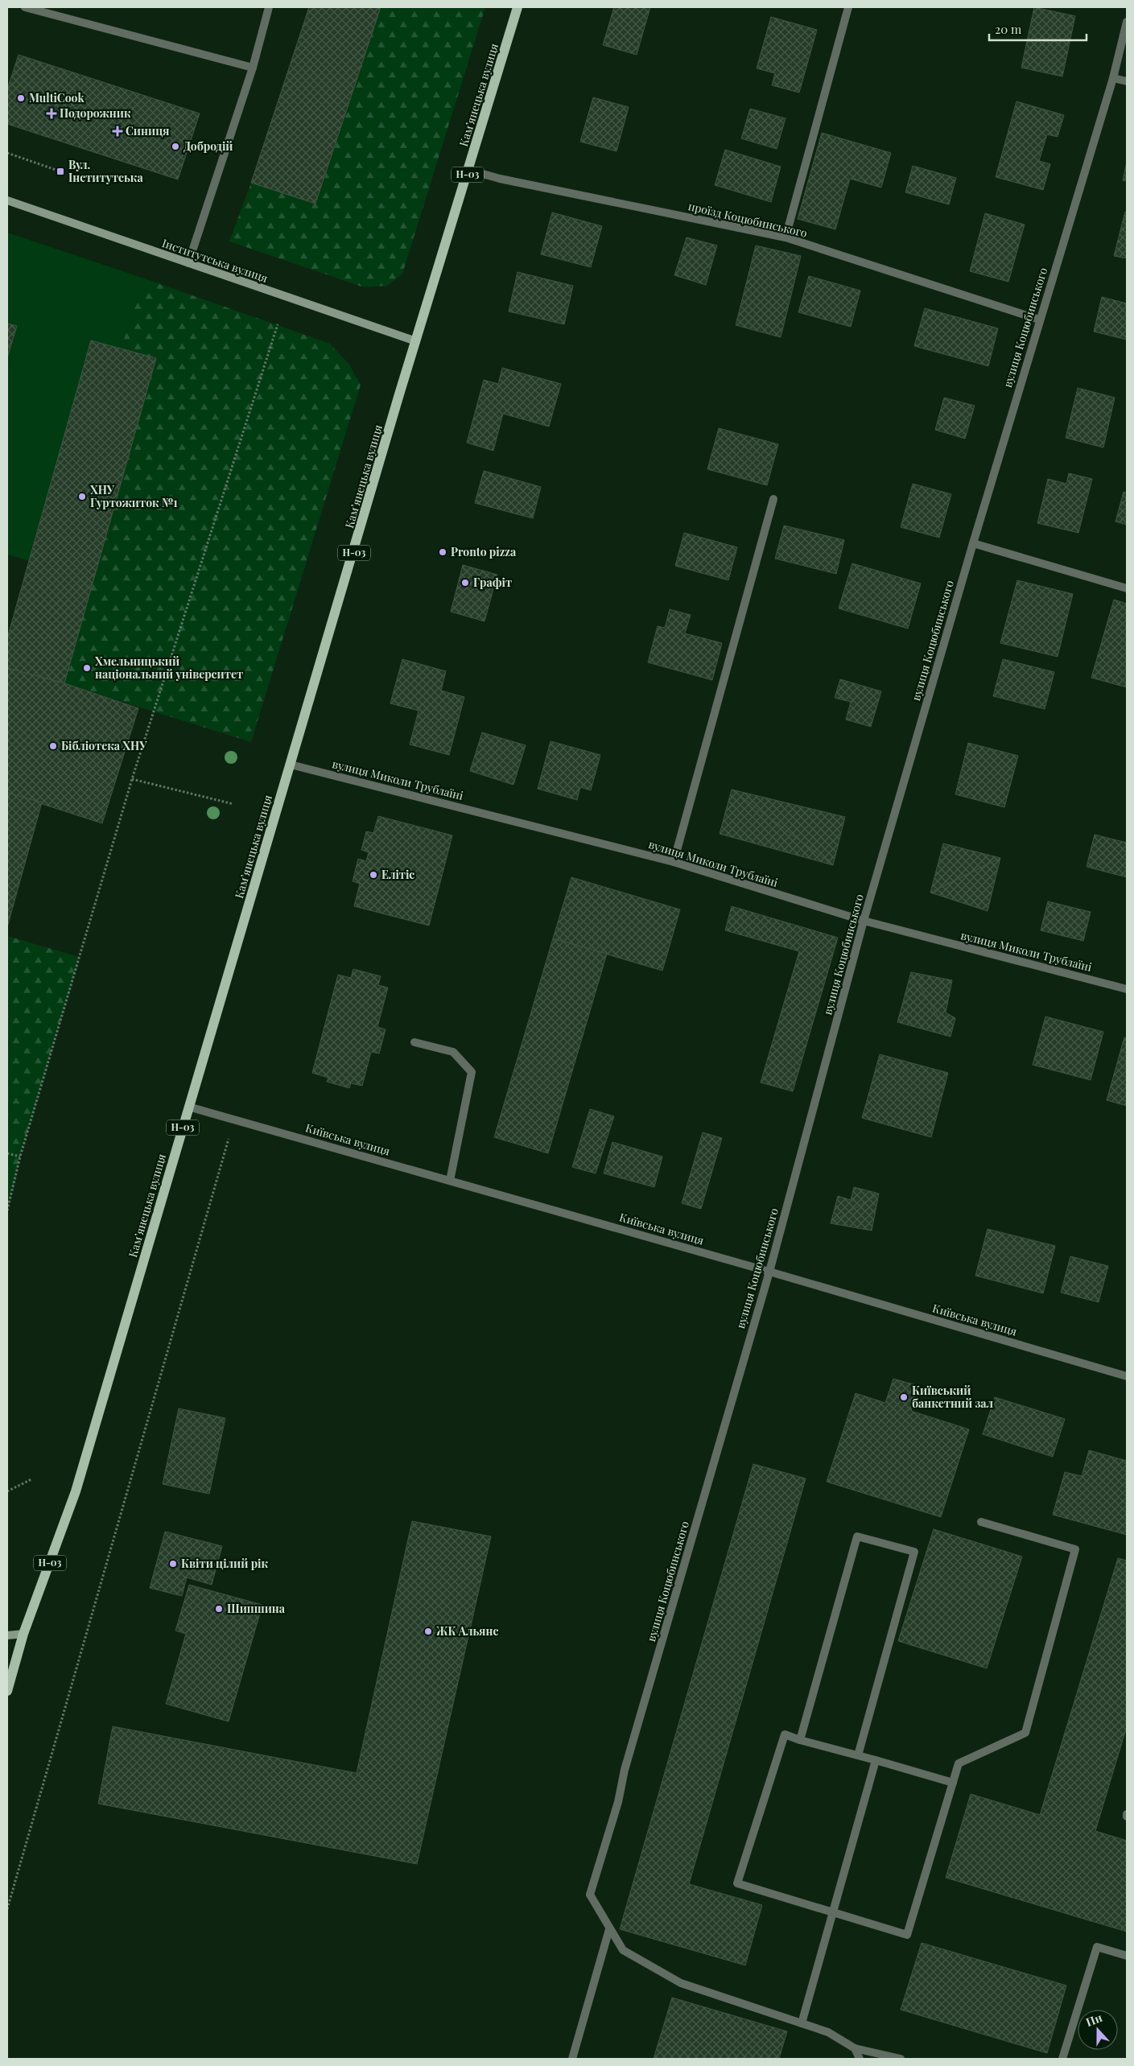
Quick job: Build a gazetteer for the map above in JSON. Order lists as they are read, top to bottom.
{
  "streets": {
    "main road": ["Камʼянецька вулиця", "Н-03"],
    "street": [
      "проїзд Коцюбинського",
      "Інститутська вулиця",
      "вулиця Коцюбинського",
      "вулиця Миколи Трублаїні",
      "Київська вулиця"
    ]
  },
  "crossings": [
    ["Камʼянецька вулиця", "проїзд Коцюбинського"],
    ["Камʼянецька вулиця", "Інститутська вулиця"],
    ["Камʼянецька вулиця", "вулиця Миколи Трублаїні"],
    ["Камʼянецька вулиця", "Київська вулиця"],
    ["проїзд Коцюбинського", "вулиця Коцюбинського"],
    ["вулиця Коцюбинського", "вулиця Миколи Трублаїні"],
    ["вулиця Коцюбинського", "Київська вулиця"]
  ],
  "places": {
    "other": [
      "MultiCook",
      "Добродій",
      "ХНУ Гуртожиток №1",
      "Pronto pizza",
      "Графіт",
      "Хмельницький національний університет",
      "Бібліотека ХНУ",
      "Елітіс",
      "Київський банкетний зал",
      "Квіти цілий рік",
      "Шипшина",
      "ЖК Альянс"
    ],
    "health": ["Подорожник", "Синиця"],
    "transit": ["Вул. Інститутська"]
  },
  "scale_bar": "20 m",
  "north": "top"
}
